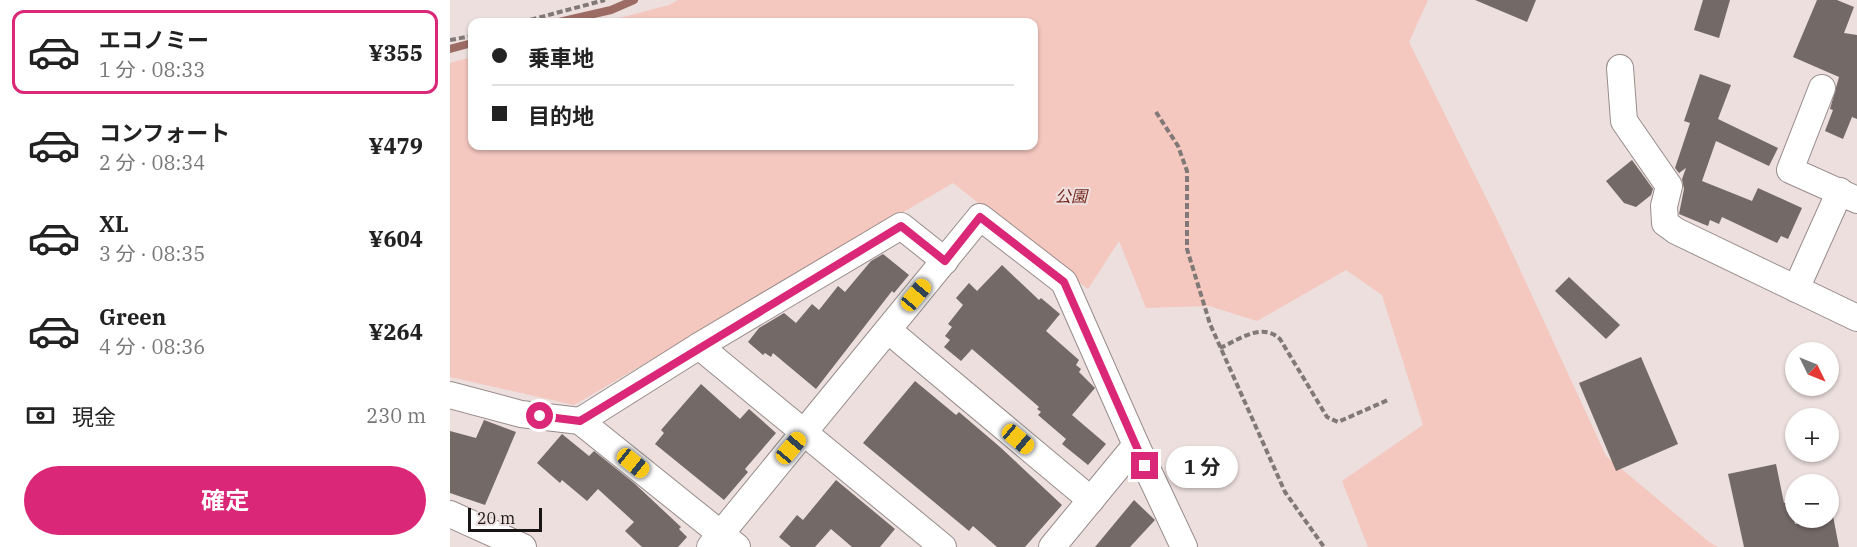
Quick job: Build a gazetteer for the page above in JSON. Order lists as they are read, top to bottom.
{
  "parks": ["公園"],
  "scale_bar": "20 m",
  "north": "bottom right",
  "page": {
    "list": [
      {
        "name": "エコノミー",
        "note": "1 分 · 08:33",
        "value": "¥355"
      },
      {
        "name": "コンフォート",
        "note": "2 分 · 08:34",
        "value": "¥479"
      },
      {
        "name": "XL",
        "note": "3 分 · 08:35",
        "value": "¥604"
      },
      {
        "name": "Green",
        "note": "4 分 · 08:36",
        "value": "¥264"
      }
    ],
    "banner": ["乗車地", "目的地"],
    "map_buttons": ["+", "−"],
    "pay": ["現金", "230 m"],
    "bubble": "1 分",
    "buttons": "確定",
    "scale": "20 m"
  }
}
